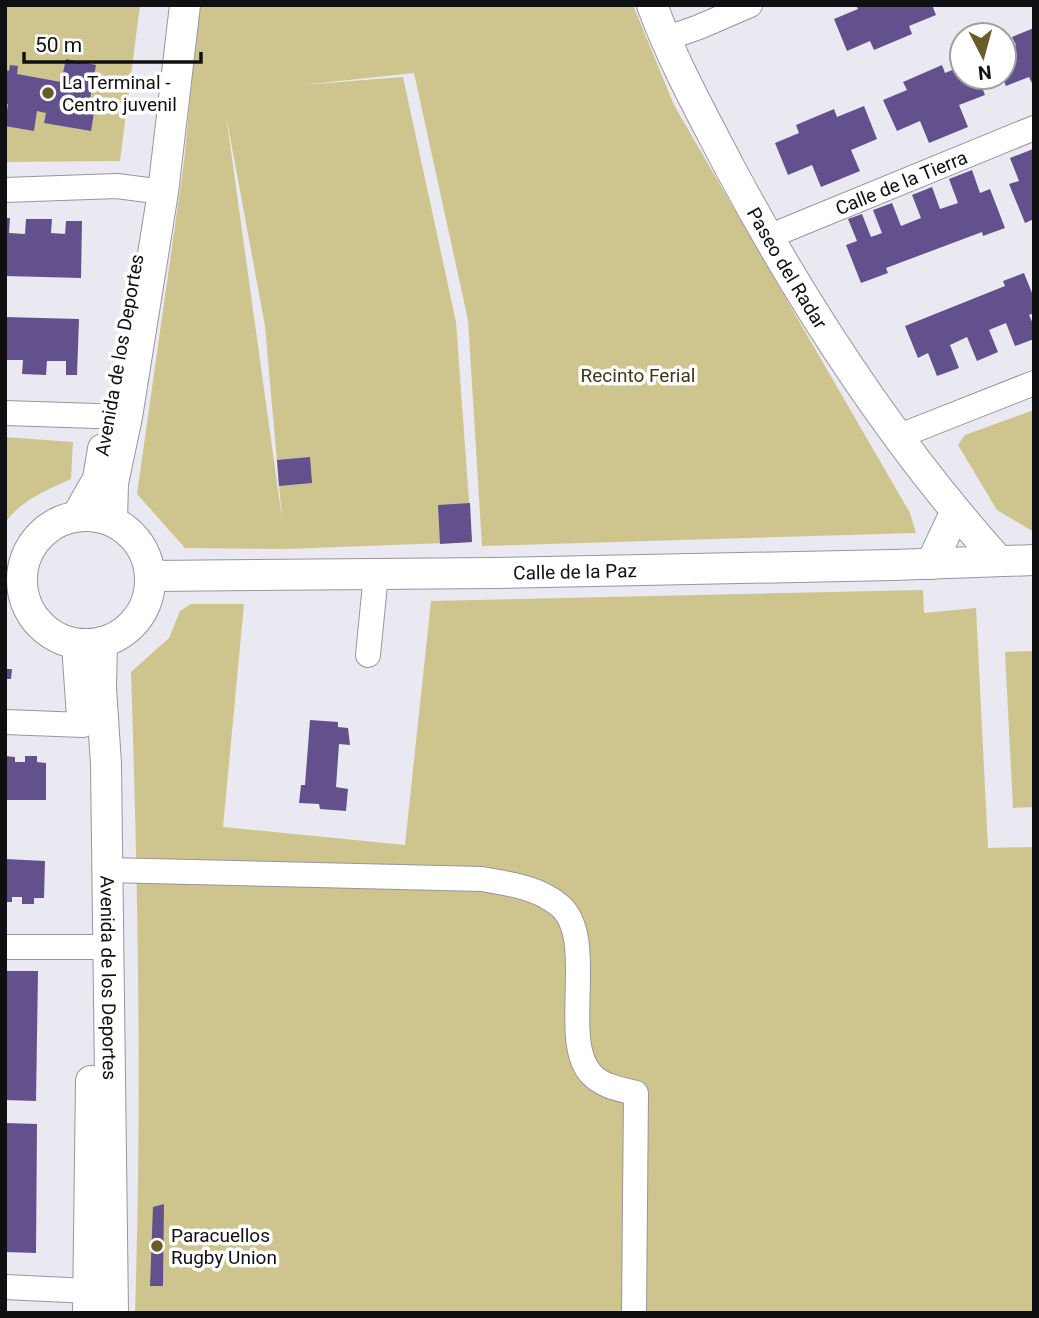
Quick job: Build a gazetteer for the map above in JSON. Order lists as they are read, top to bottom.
{
  "streets": {
    "street": [
      "Calle de la Tierra",
      "Paseo del Radar",
      "Avenida de los Deportes",
      "Calle de la Paz"
    ]
  },
  "crossings": [
    ["Calle de la Tierra", "Paseo del Radar"],
    ["Paseo del Radar", "Calle de la Paz"],
    ["Avenida de los Deportes", "Calle de la Paz"]
  ],
  "parks": ["Recinto Ferial"],
  "places": ["La Terminal - Centro juvenil", "Paracuellos Rugby Union"],
  "scale_bar": "50 m",
  "north": "bottom"
}
